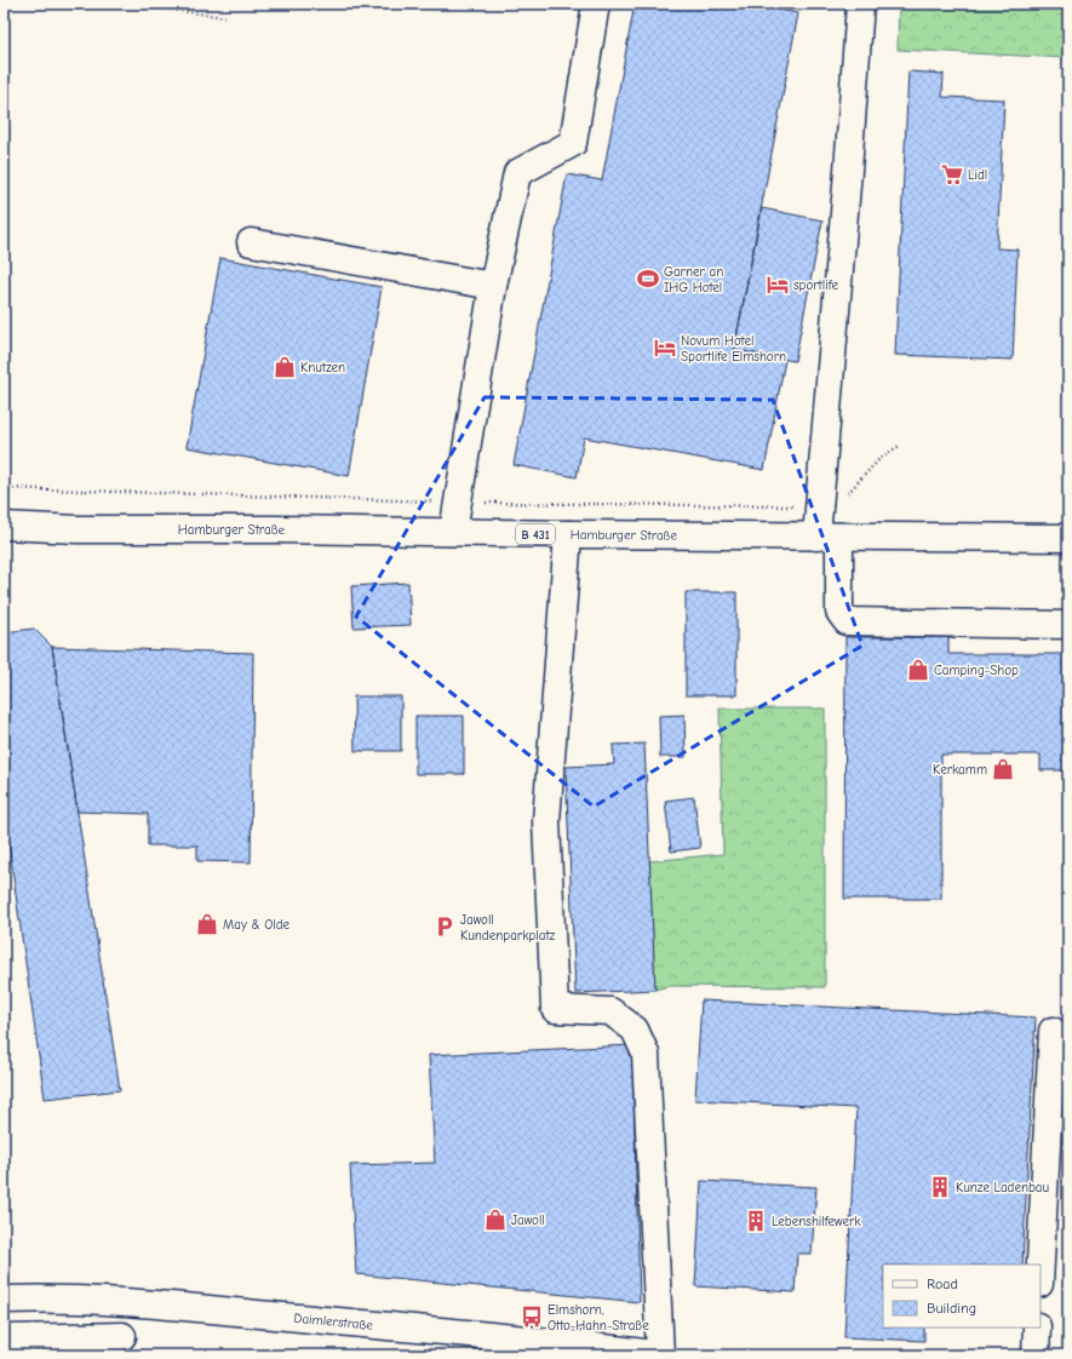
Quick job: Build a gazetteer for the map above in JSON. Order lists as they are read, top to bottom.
{
  "streets": {
    "main road": ["Hamburger Straße", "B 431", "Daimlerstraße"]
  },
  "places": {
    "supermarket": ["Lidl"],
    "sports": ["Garner an IHG Hotel"],
    "hotel": ["sportlife", "Novum Hotel Sportlife Elmshorn"],
    "shop": [
      "Knutzen",
      "Camping-Shop",
      "Kerkamm",
      "May & Olde",
      "Jawoll"
    ],
    "parking": ["Jawoll Kundenparkplatz"],
    "building": ["Kunze Ladenbau", "Lebenshilfewerk"],
    "bus stop": ["Elmshorn, Otto-Hahn-Straße"]
  },
  "legend": ["Road", "Building"]
}
